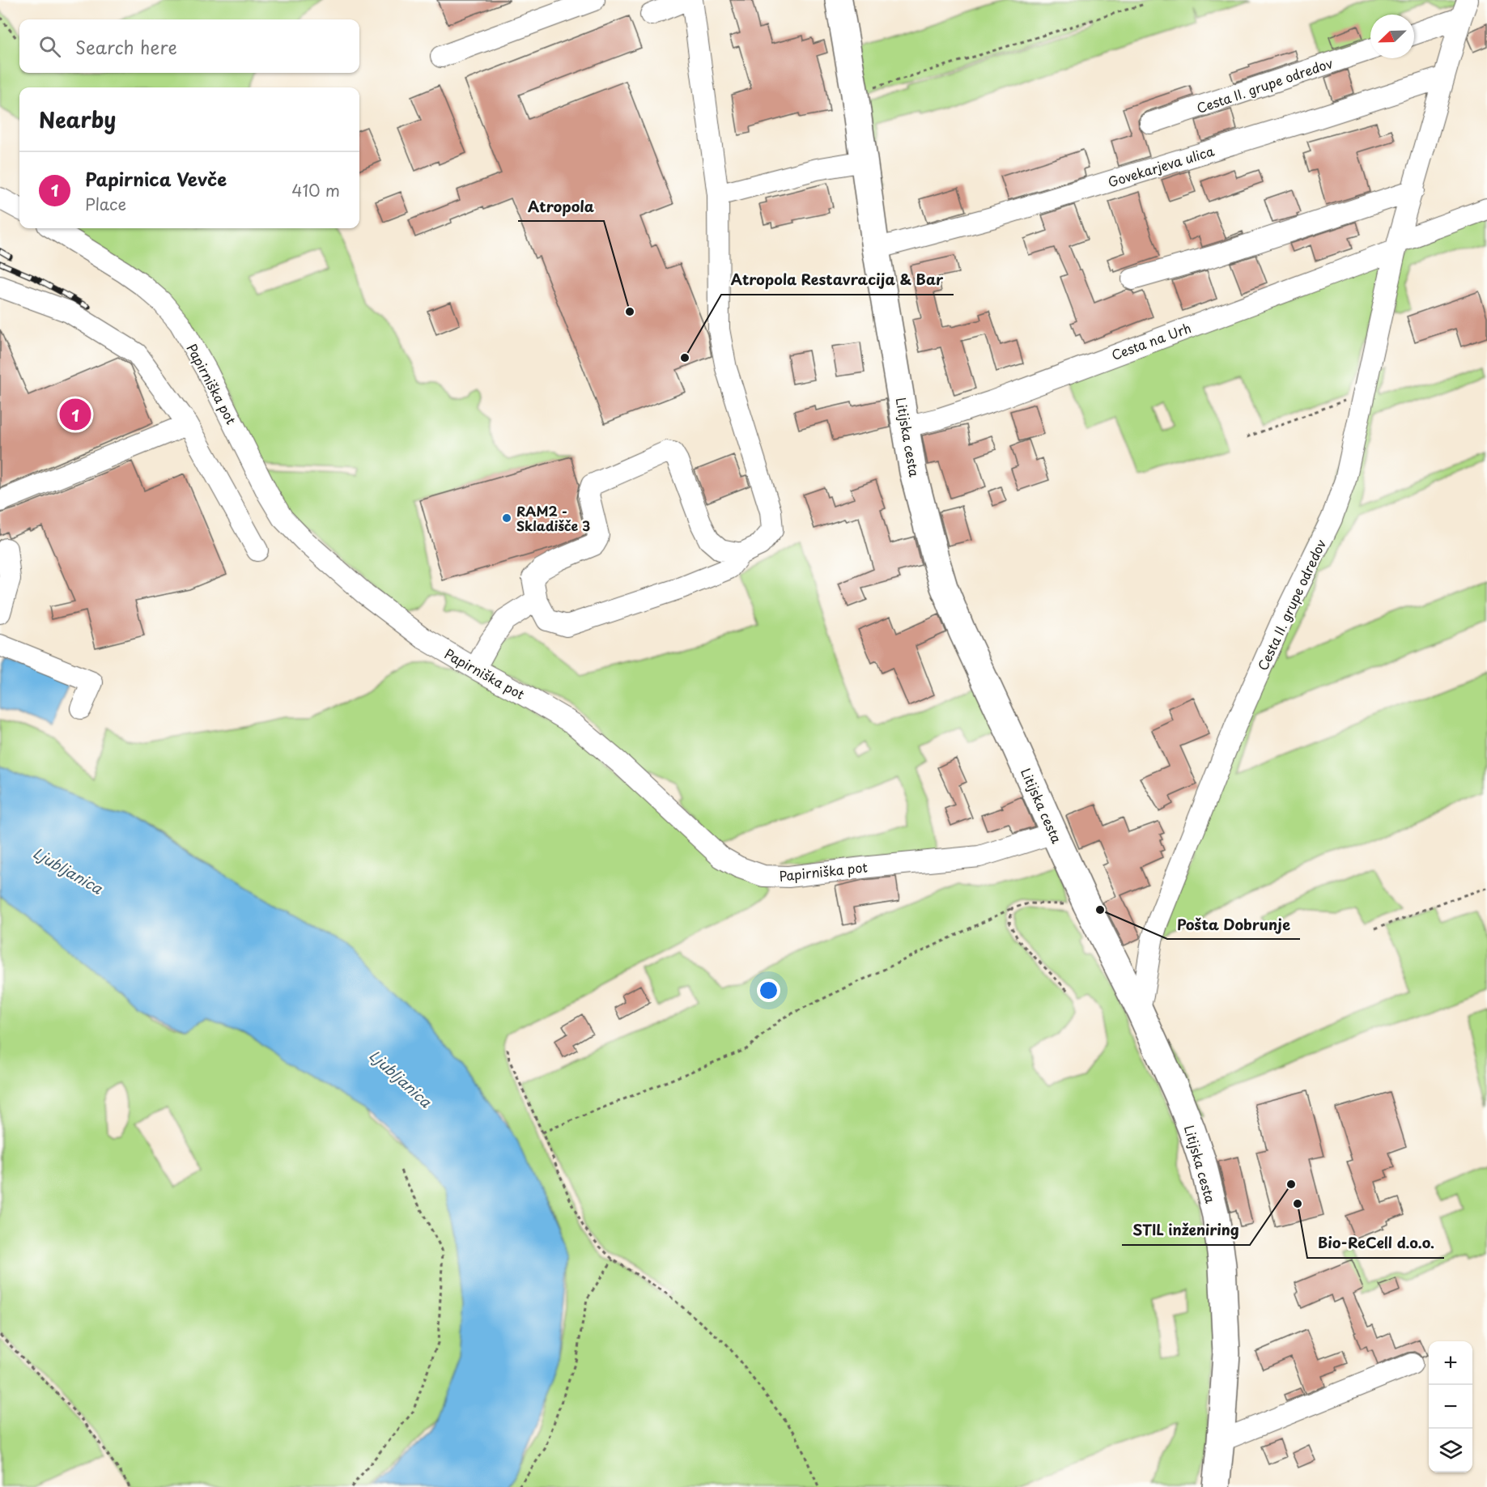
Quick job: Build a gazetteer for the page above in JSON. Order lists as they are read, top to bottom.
{
  "streets": {
    "main road": ["Litijska cesta"],
    "street": [
      "Cesta II. grupe odredov",
      "Govekarjeva ulica",
      "Cesta na Urh",
      "Papirniška pot"
    ]
  },
  "crossings": [
    ["Cesta II. grupe odredov", "Govekarjeva ulica"],
    ["Cesta II. grupe odredov", "Cesta na Urh"],
    ["Cesta II. grupe odredov", "Litijska cesta"],
    ["Govekarjeva ulica", "Litijska cesta"],
    ["Cesta na Urh", "Litijska cesta"],
    ["Papirniška pot", "Litijska cesta"]
  ],
  "water": ["Ljubljanica"],
  "places": [
    "Atropola",
    "Atropola Restavracija & Bar",
    "RAM2 - Skladišče 3",
    "Pošta Dobrunje",
    "STIL inženiring",
    "Bio-ReCell d.o.o."
  ],
  "north": "bottom left",
  "page": {
    "search": "Search here",
    "heading": "Nearby",
    "list": [
      {
        "mark": "1",
        "name": "Papirnica Vevče",
        "note": "Place",
        "value": "410 m"
      }
    ],
    "pins": "1",
    "map_buttons": ["+", "−"]
  }
}
